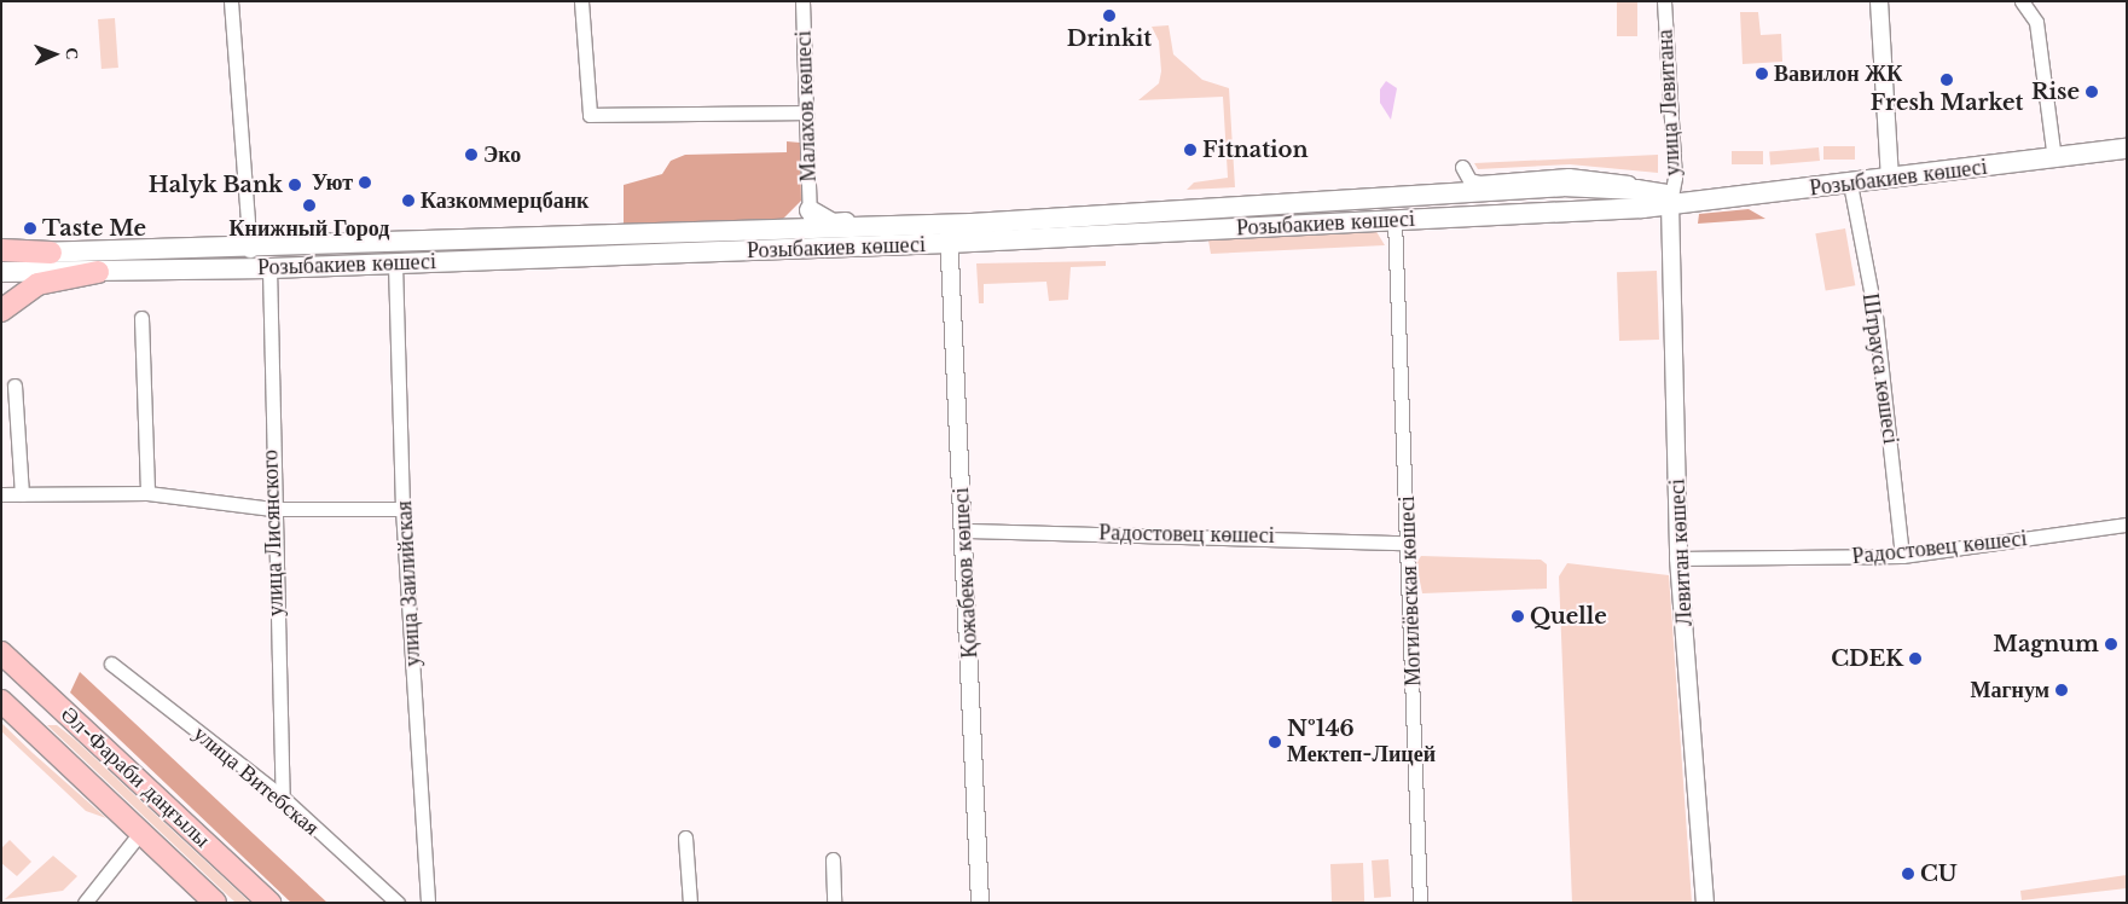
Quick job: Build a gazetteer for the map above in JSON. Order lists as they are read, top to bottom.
{
  "streets": {
    "main road": ["Розыбакиев көшесі", "Әл-Фараби даңғылы"],
    "street": [
      "улица Левитана",
      "Малахов көшесі",
      "Штрауса көшесі",
      "улица Лисянского",
      "Радостовец көшесі",
      "Левитан көшесі",
      "Қожабеков көшесі",
      "улица Заилийская",
      "Могилёвская көшесі",
      "улица Витебская"
    ]
  },
  "crossings": [
    ["улица Левитана", "Розыбакиев көшесі"],
    ["улица Левитана", "Левитан көшесі"],
    ["Малахов көшесі", "Розыбакиев көшесі"],
    ["Розыбакиев көшесі", "Штрауса көшесі"],
    ["Розыбакиев көшесі", "улица Лисянского"],
    ["Розыбакиев көшесі", "Левитан көшесі"],
    ["Розыбакиев көшесі", "Қожабеков көшесі"],
    ["Розыбакиев көшесі", "улица Заилийская"],
    ["Розыбакиев көшесі", "Могилёвская көшесі"],
    ["Штрауса көшесі", "Радостовец көшесі"],
    ["улица Лисянского", "улица Витебская"],
    ["Радостовец көшесі", "Левитан көшесі"],
    ["Радостовец көшесі", "Қожабеков көшесі"],
    ["Радостовец көшесі", "Могилёвская көшесі"]
  ],
  "places": [
    "Drinkit",
    "Вавилон ЖК",
    "Fresh Market",
    "Rise",
    "Fitnation",
    "Эко",
    "Уют",
    "Halyk Bank",
    "Казкоммерцбанк",
    "Книжный Город",
    "Taste Me",
    "Quelle",
    "Magnum",
    "CDEK",
    "Магнум",
    "№146 Мектеп-Лицей",
    "CU"
  ],
  "north": "right"
}
